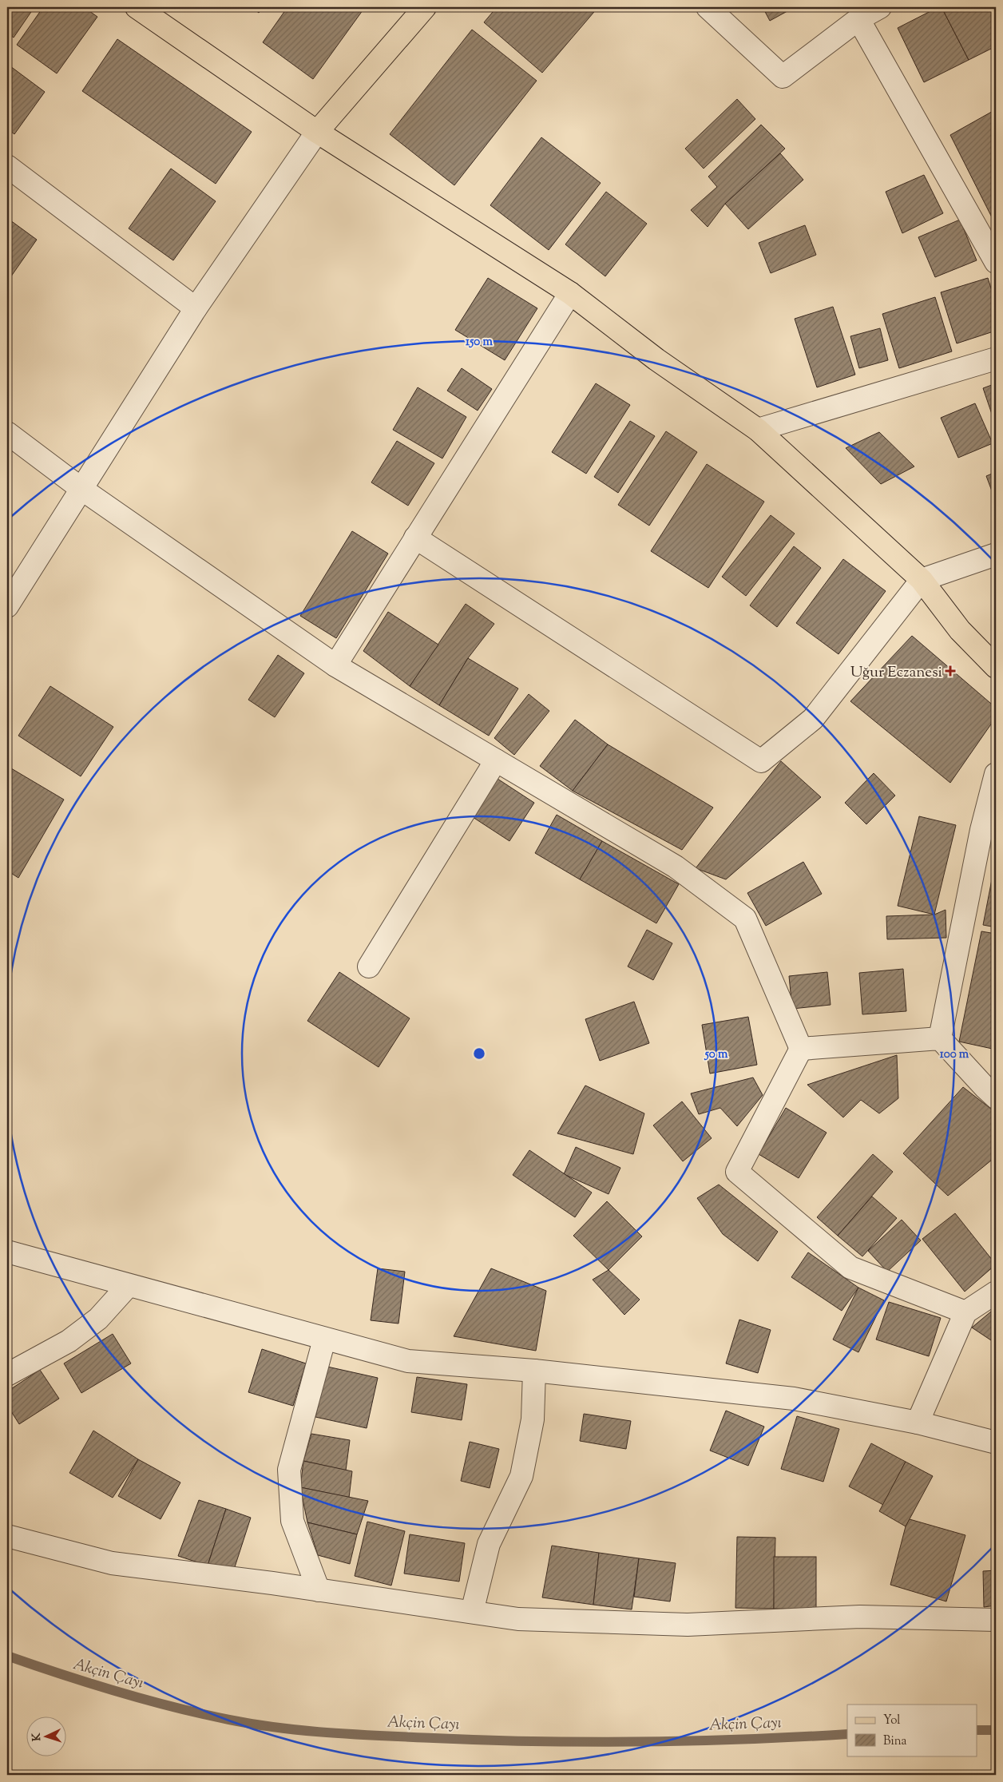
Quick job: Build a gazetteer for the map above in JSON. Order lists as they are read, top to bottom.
{
  "water": ["Akçin Çayı"],
  "places": {
    "health": ["Uğur Eczanesi"]
  },
  "legend": ["Yol", "Bina"],
  "north": "left",
  "rings": ["150 m", "50 m", "100 m"]
}
